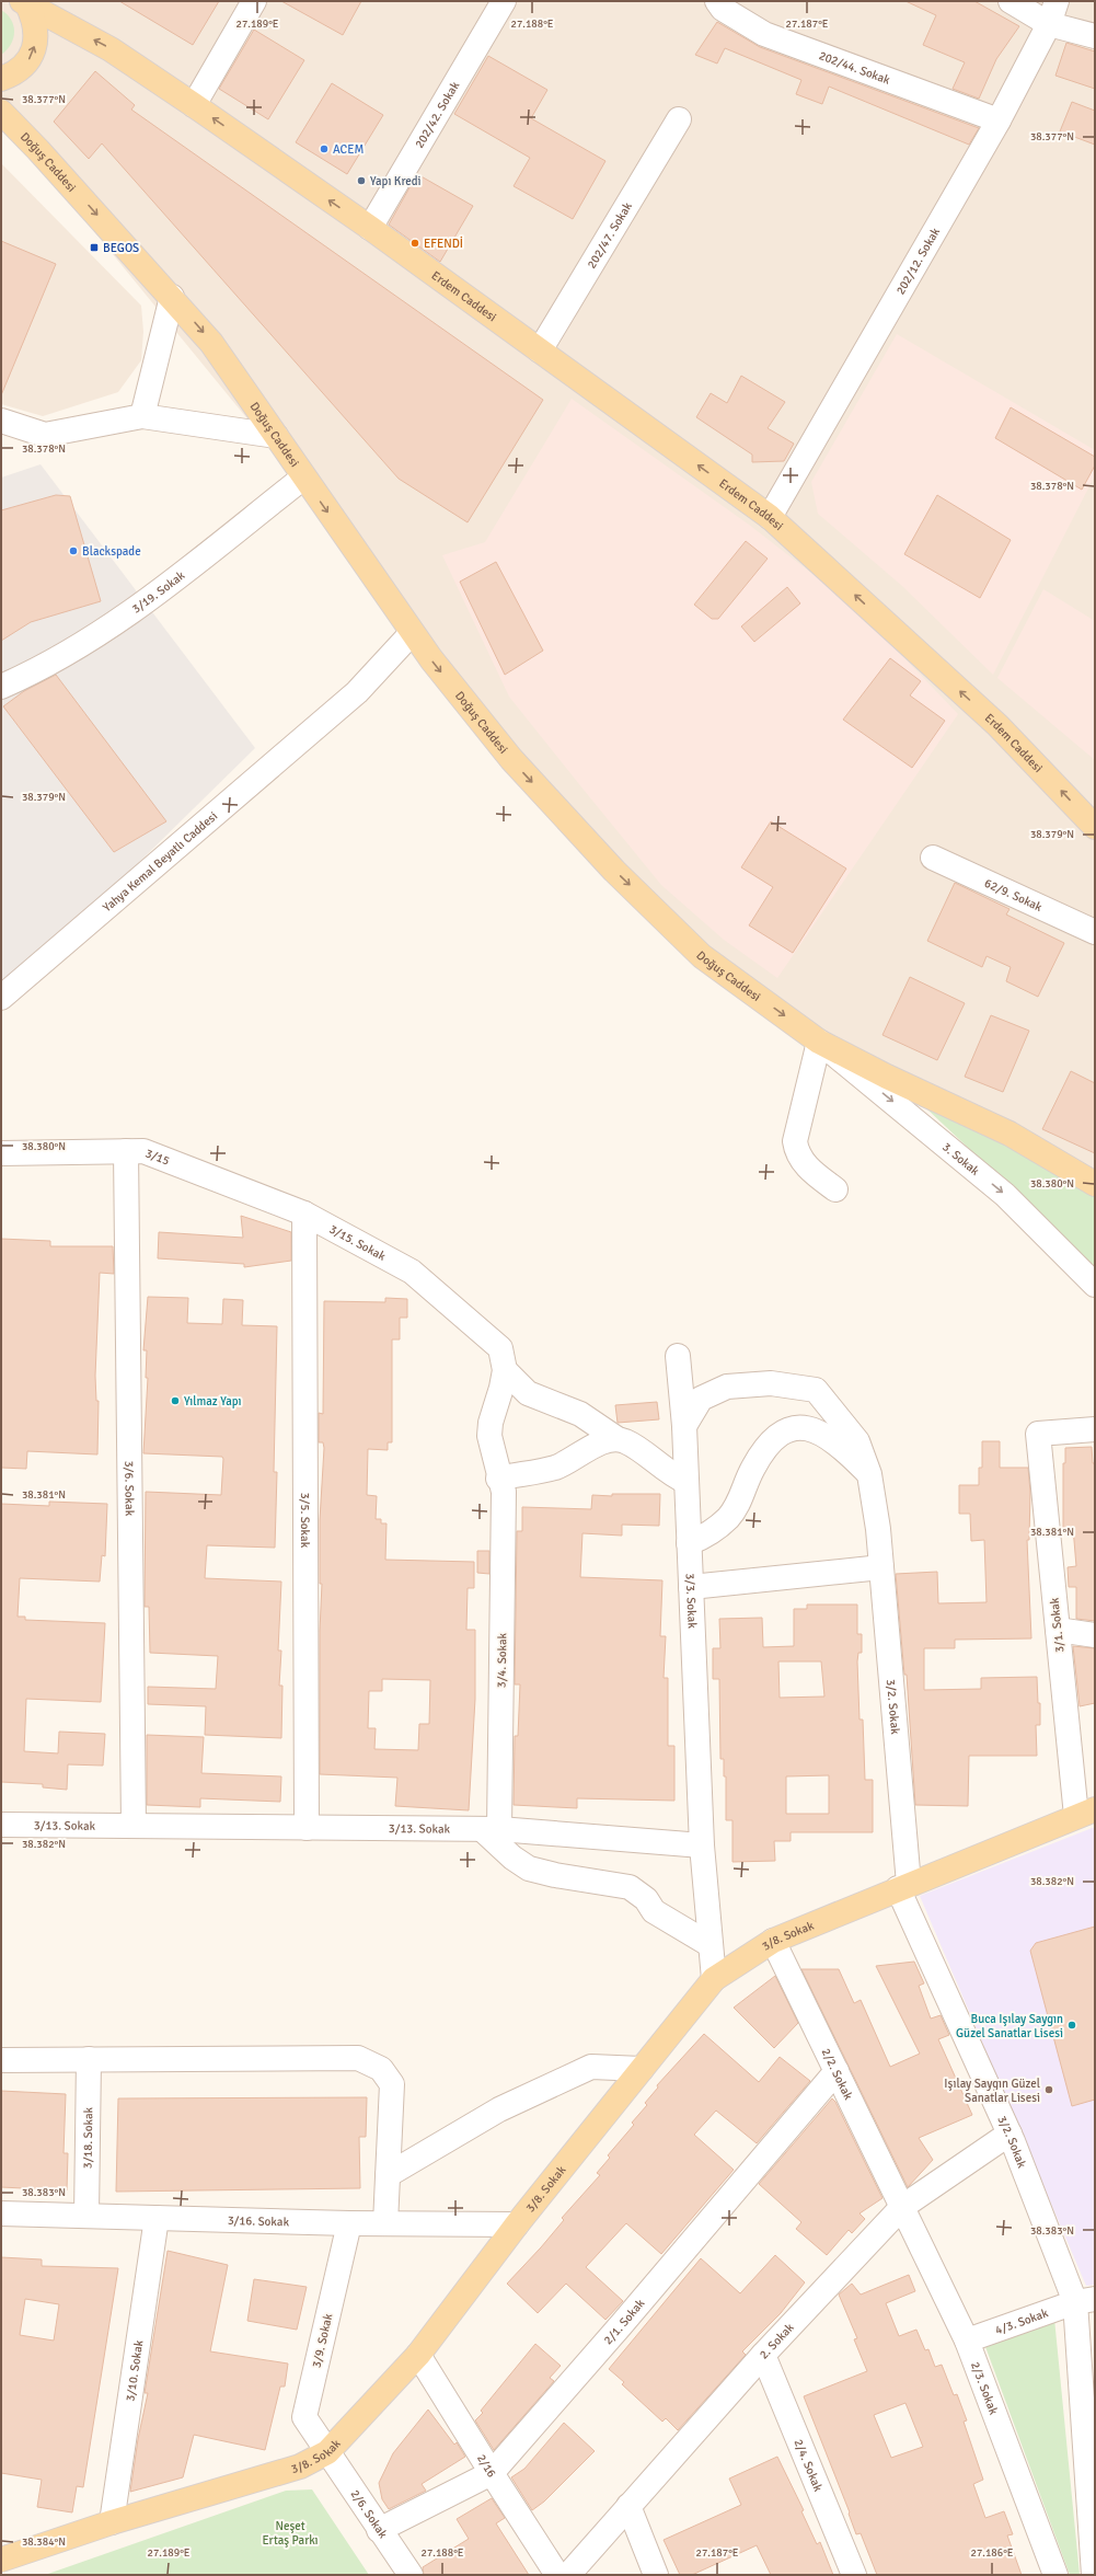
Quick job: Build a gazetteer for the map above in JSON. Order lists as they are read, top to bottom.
{
  "streets": {
    "main road": ["Doğuş Caddesi", "Erdem Caddesi", "3/8. Sokak"],
    "street": [
      "202/44. Sokak",
      "202/42. Sokak",
      "202/47. Sokak",
      "202/12. Sokak",
      "3/19. Sokak",
      "Yahya Kemal Beyatlı Caddesi",
      "62/9. Sokak",
      "3/15",
      "3. Sokak",
      "3/15. Sokak",
      "3/6. Sokak",
      "3/5. Sokak",
      "3/3. Sokak",
      "3/1. Sokak",
      "3/4. Sokak",
      "3/2. Sokak",
      "3/13. Sokak",
      "2/2. Sokak",
      "3/18. Sokak",
      "3/16. Sokak",
      "2/1. Sokak",
      "4/3. Sokak",
      "3/9. Sokak",
      "2. Sokak",
      "3/10. Sokak",
      "2/3. Sokak",
      "2/4. Sokak",
      "2/16",
      "2/6. Sokak"
    ]
  },
  "crossings": [
    ["202/44. Sokak", "202/12. Sokak"],
    ["202/42. Sokak", "Erdem Caddesi"],
    ["Doğuş Caddesi", "3/19. Sokak"],
    ["Doğuş Caddesi", "Yahya Kemal Beyatlı Caddesi"],
    ["Doğuş Caddesi", "3. Sokak"],
    ["202/47. Sokak", "Erdem Caddesi"],
    ["202/12. Sokak", "Erdem Caddesi"],
    ["3/15", "3/15. Sokak"],
    ["3/15", "3/6. Sokak"],
    ["3/15", "3/5. Sokak"],
    ["3/15. Sokak", "3/5. Sokak"],
    ["3/15. Sokak", "3/4. Sokak"],
    ["3/6. Sokak", "3/13. Sokak"],
    ["3/5. Sokak", "3/13. Sokak"],
    ["3/3. Sokak", "3/2. Sokak"],
    ["3/3. Sokak", "3/13. Sokak"],
    ["3/1. Sokak", "3/8. Sokak"],
    ["3/4. Sokak", "3/13. Sokak"],
    ["3/2. Sokak", "3/8. Sokak"],
    ["3/2. Sokak", "4/3. Sokak"],
    ["3/2. Sokak", "2. Sokak"],
    ["3/8. Sokak", "2/2. Sokak"],
    ["3/8. Sokak", "3/16. Sokak"],
    ["3/8. Sokak", "3/9. Sokak"],
    ["3/8. Sokak", "3/10. Sokak"],
    ["3/8. Sokak", "2/16"],
    ["3/8. Sokak", "2/6. Sokak"],
    ["2/2. Sokak", "2/1. Sokak"],
    ["2/2. Sokak", "2. Sokak"],
    ["2/2. Sokak", "2/3. Sokak"],
    ["3/18. Sokak", "3/16. Sokak"],
    ["3/16. Sokak", "3/9. Sokak"],
    ["3/16. Sokak", "3/10. Sokak"],
    ["2/1. Sokak", "2/16"],
    ["2/1. Sokak", "2/6. Sokak"],
    ["4/3. Sokak", "2/3. Sokak"],
    ["3/9. Sokak", "2/6. Sokak"],
    ["2. Sokak", "2/3. Sokak"],
    ["2. Sokak", "2/4. Sokak"]
  ],
  "one_way": ["Doğuş Caddesi", "Erdem Caddesi", "3. Sokak"],
  "parks": ["Neşet Ertaş Parkı"],
  "places": {
    "other": [
      "ACEM",
      "Yapı Kredi",
      "EFENDİ",
      "Blackspade",
      "Yılmaz Yapı",
      "Buca Işılay Saygın Güzel Sanatlar Lisesi",
      "Işılay Saygın Güzel Sanatlar Lisesi"
    ],
    "transit": ["BEGOS"]
  },
  "coordinates": [
    "27.189°E",
    "27.188°E",
    "27.187°E",
    "38.377°N",
    "38.378°N",
    "38.379°N",
    "38.380°N",
    "38.381°N",
    "38.382°N",
    "38.383°N",
    "38.384°N",
    "27.186°E"
  ]
}
